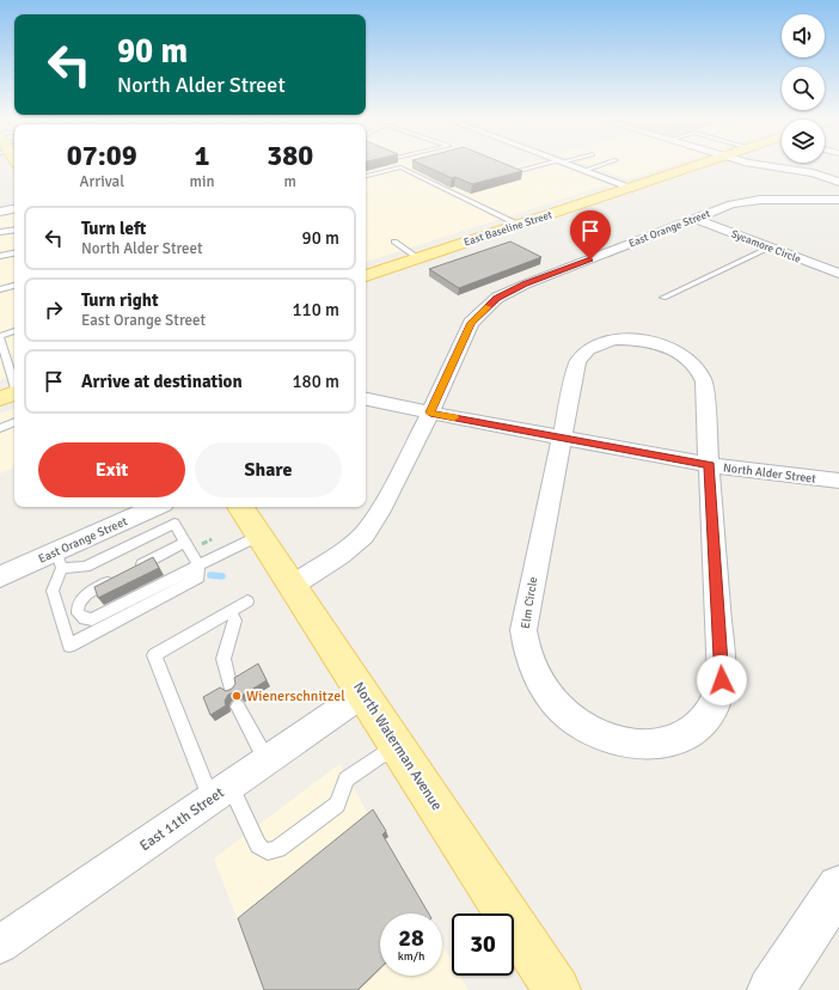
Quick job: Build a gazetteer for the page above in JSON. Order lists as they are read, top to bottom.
{
  "streets": {
    "main road": ["East Baseline Street", "North Waterman Avenue"],
    "street": [
      "East Orange Street",
      "Sycamore Circle",
      "North Alder Street",
      "Elm Circle",
      "East 11th Street"
    ]
  },
  "crossings": [
    ["East Orange Street", "Sycamore Circle"],
    ["East Orange Street", "North Alder Street"],
    ["East Orange Street", "North Waterman Avenue"],
    ["North Alder Street", "Elm Circle"],
    ["North Waterman Avenue", "East 11th Street"]
  ],
  "places": ["Wienerschnitzel"],
  "page": {
    "turn": ["90 m", "North Alder Street"],
    "eta": [
      "07:09",
      "Arrival",
      "1",
      "min",
      "380",
      "m"
    ],
    "list": [
      {
        "name": "Turn left",
        "note": "North Alder Street",
        "value": "90 m"
      },
      {
        "name": "Turn right",
        "note": "East Orange Street",
        "value": "110 m"
      },
      {
        "name": "Arrive at destination",
        "value": "180 m"
      }
    ],
    "buttons": ["Exit", "Share"],
    "speed": "28 km/h",
    "limit": "30"
  }
}
